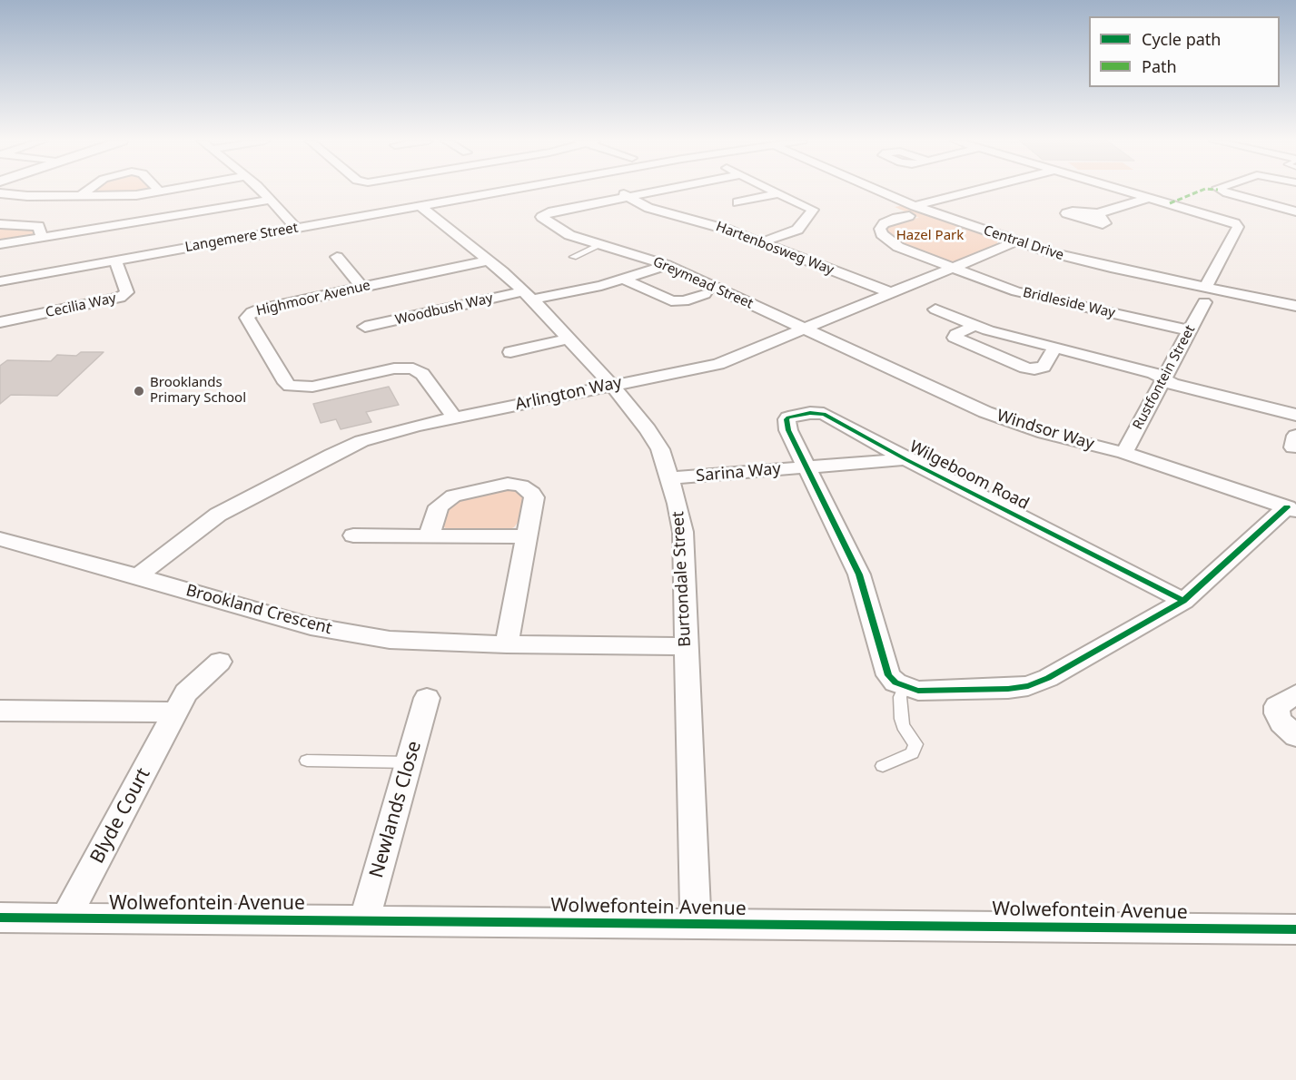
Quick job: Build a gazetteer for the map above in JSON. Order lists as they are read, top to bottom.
{
  "streets": {
    "street": [
      "Langemere Street",
      "Central Drive",
      "Hartenbosweg Way",
      "Greymead Street",
      "Highmoor Avenue",
      "Bridleside Way",
      "Cecilia Way",
      "Woodbush Way",
      "Rustfontein Street",
      "Arlington Way",
      "Windsor Way",
      "Sarina Way",
      "Wilgeboom Road",
      "Burtondale Street",
      "Brookland Crescent",
      "Newlands Close",
      "Blyde Court",
      "Wolwefontein Avenue"
    ]
  },
  "crossings": [
    ["Langemere Street", "Cecilia Way"],
    ["Langemere Street", "Burtondale Street"],
    ["Central Drive", "Bridleside Way"],
    ["Central Drive", "Rustfontein Street"],
    ["Central Drive", "Arlington Way"],
    ["Hartenbosweg Way", "Greymead Street"],
    ["Hartenbosweg Way", "Arlington Way"],
    ["Greymead Street", "Woodbush Way"],
    ["Greymead Street", "Arlington Way"],
    ["Greymead Street", "Windsor Way"],
    ["Highmoor Avenue", "Arlington Way"],
    ["Highmoor Avenue", "Burtondale Street"],
    ["Bridleside Way", "Rustfontein Street"],
    ["Bridleside Way", "Arlington Way"],
    ["Woodbush Way", "Burtondale Street"],
    ["Rustfontein Street", "Windsor Way"],
    ["Arlington Way", "Windsor Way"],
    ["Arlington Way", "Burtondale Street"],
    ["Arlington Way", "Brookland Crescent"],
    ["Sarina Way", "Wilgeboom Road"],
    ["Sarina Way", "Burtondale Street"],
    ["Burtondale Street", "Brookland Crescent"],
    ["Burtondale Street", "Wolwefontein Avenue"],
    ["Newlands Close", "Wolwefontein Avenue"],
    ["Blyde Court", "Wolwefontein Avenue"]
  ],
  "parks": ["Hazel Park"],
  "places": ["Brooklands Primary School"],
  "legend": ["Cycle path", "Path"]
}
